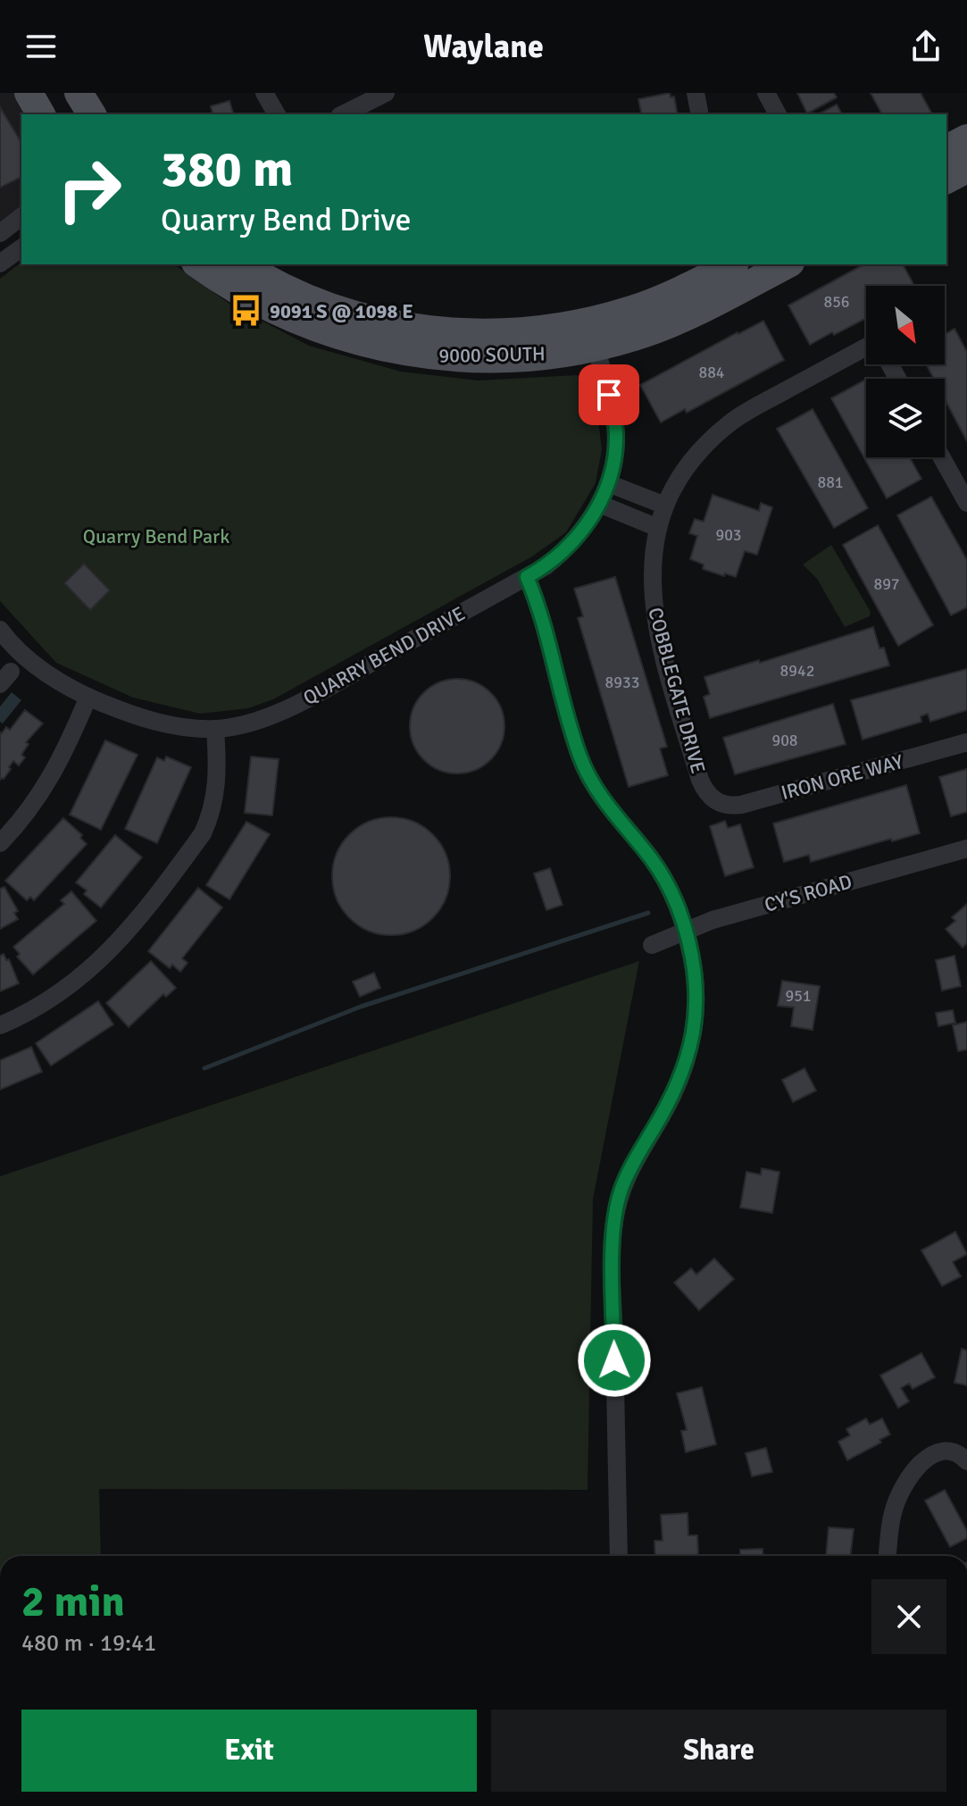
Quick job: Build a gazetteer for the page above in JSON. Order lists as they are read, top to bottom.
{
  "streets": {
    "main road": ["9000 SOUTH"],
    "street": [
      "QUARRY BEND DRIVE",
      "COBBLEGATE DRIVE",
      "IRON ORE WAY",
      "CY'S ROAD"
    ]
  },
  "crossings": [
    ["9000 SOUTH", "QUARRY BEND DRIVE"],
    ["COBBLEGATE DRIVE", "IRON ORE WAY"]
  ],
  "parks": ["Quarry Bend Park"],
  "places": {
    "bus stop": ["9091 S @ 1098 E"]
  },
  "house_numbers": [
    "856",
    "884",
    "881",
    "903",
    "897",
    "8942",
    "8933",
    "908",
    "951"
  ],
  "north": "bottom right",
  "page": {
    "header": "Waylane",
    "turn": ["380 m", "Quarry Bend Drive"],
    "heading": ["2 min", "480 m · 19:41"],
    "buttons": ["Exit", "Share"]
  }
}
